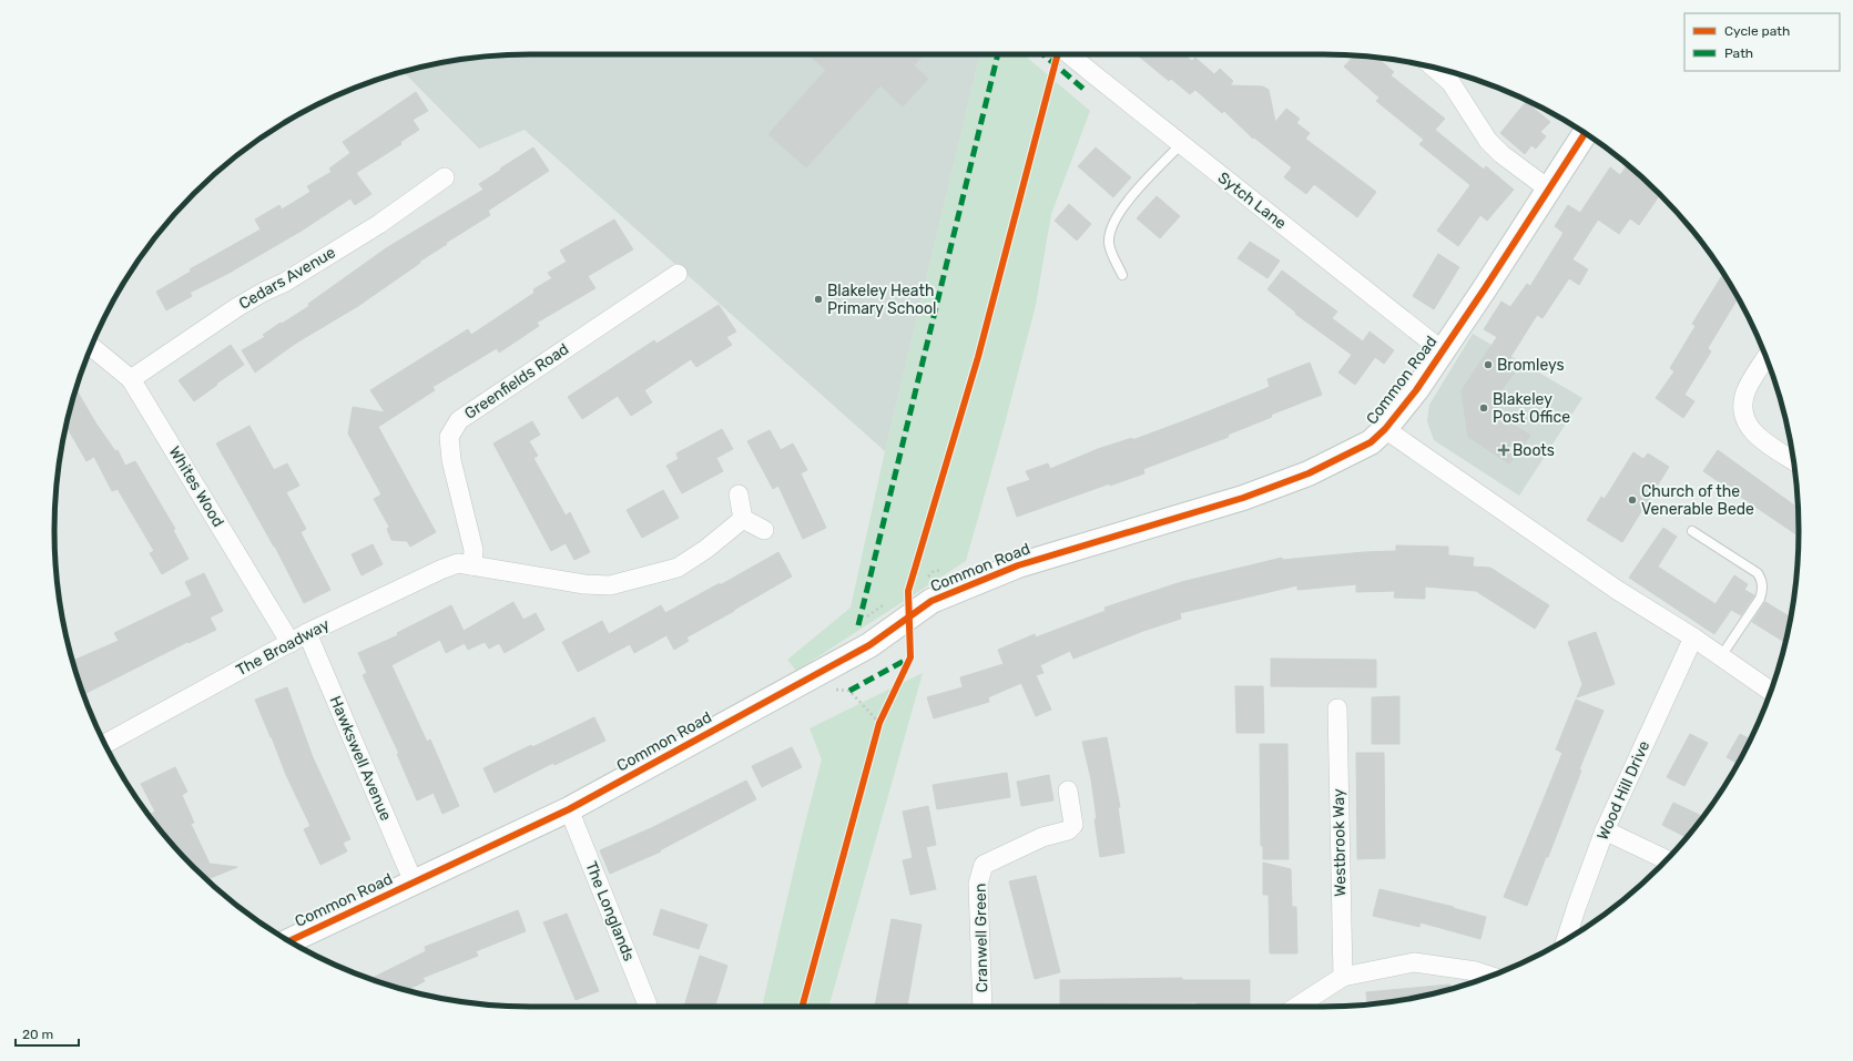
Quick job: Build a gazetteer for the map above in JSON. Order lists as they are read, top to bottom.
{
  "streets": {
    "street": [
      "Sytch Lane",
      "Cedars Avenue",
      "Common Road",
      "Greenfields Road",
      "Whites Wood",
      "The Broadway",
      "Hawkswell Avenue",
      "Wood Hill Drive",
      "Westbrook Way",
      "The Longlands",
      "Cranwell Green"
    ]
  },
  "crossings": [
    ["Sytch Lane", "Common Road"],
    ["Cedars Avenue", "Whites Wood"],
    ["Common Road", "Hawkswell Avenue"],
    ["Common Road", "The Longlands"],
    ["Greenfields Road", "The Broadway"],
    ["Whites Wood", "The Broadway"],
    ["The Broadway", "Hawkswell Avenue"]
  ],
  "places": {
    "other": [
      "Blakeley Heath Primary School",
      "Bromleys",
      "Blakeley Post Office",
      "Church of the Venerable Bede"
    ],
    "health": ["Boots"]
  },
  "legend": ["Cycle path", "Path"],
  "scale_bar": "20 m"
}
